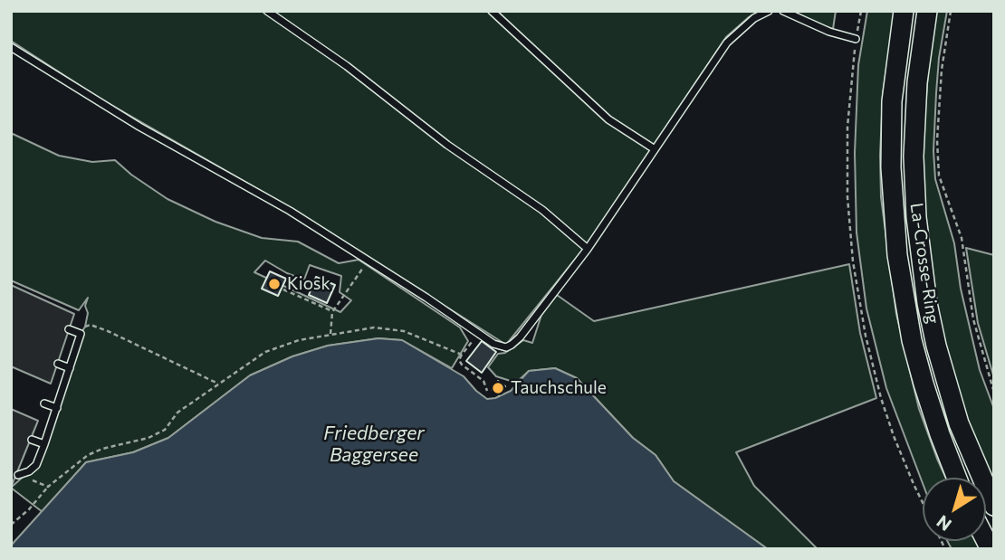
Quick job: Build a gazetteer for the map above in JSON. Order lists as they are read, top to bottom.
{
  "streets": {
    "main road": ["La-Crosse-Ring"]
  },
  "water": ["Friedberger Baggersee"],
  "places": ["Kiosk", "Tauchschule"],
  "north": "bottom left"
}
